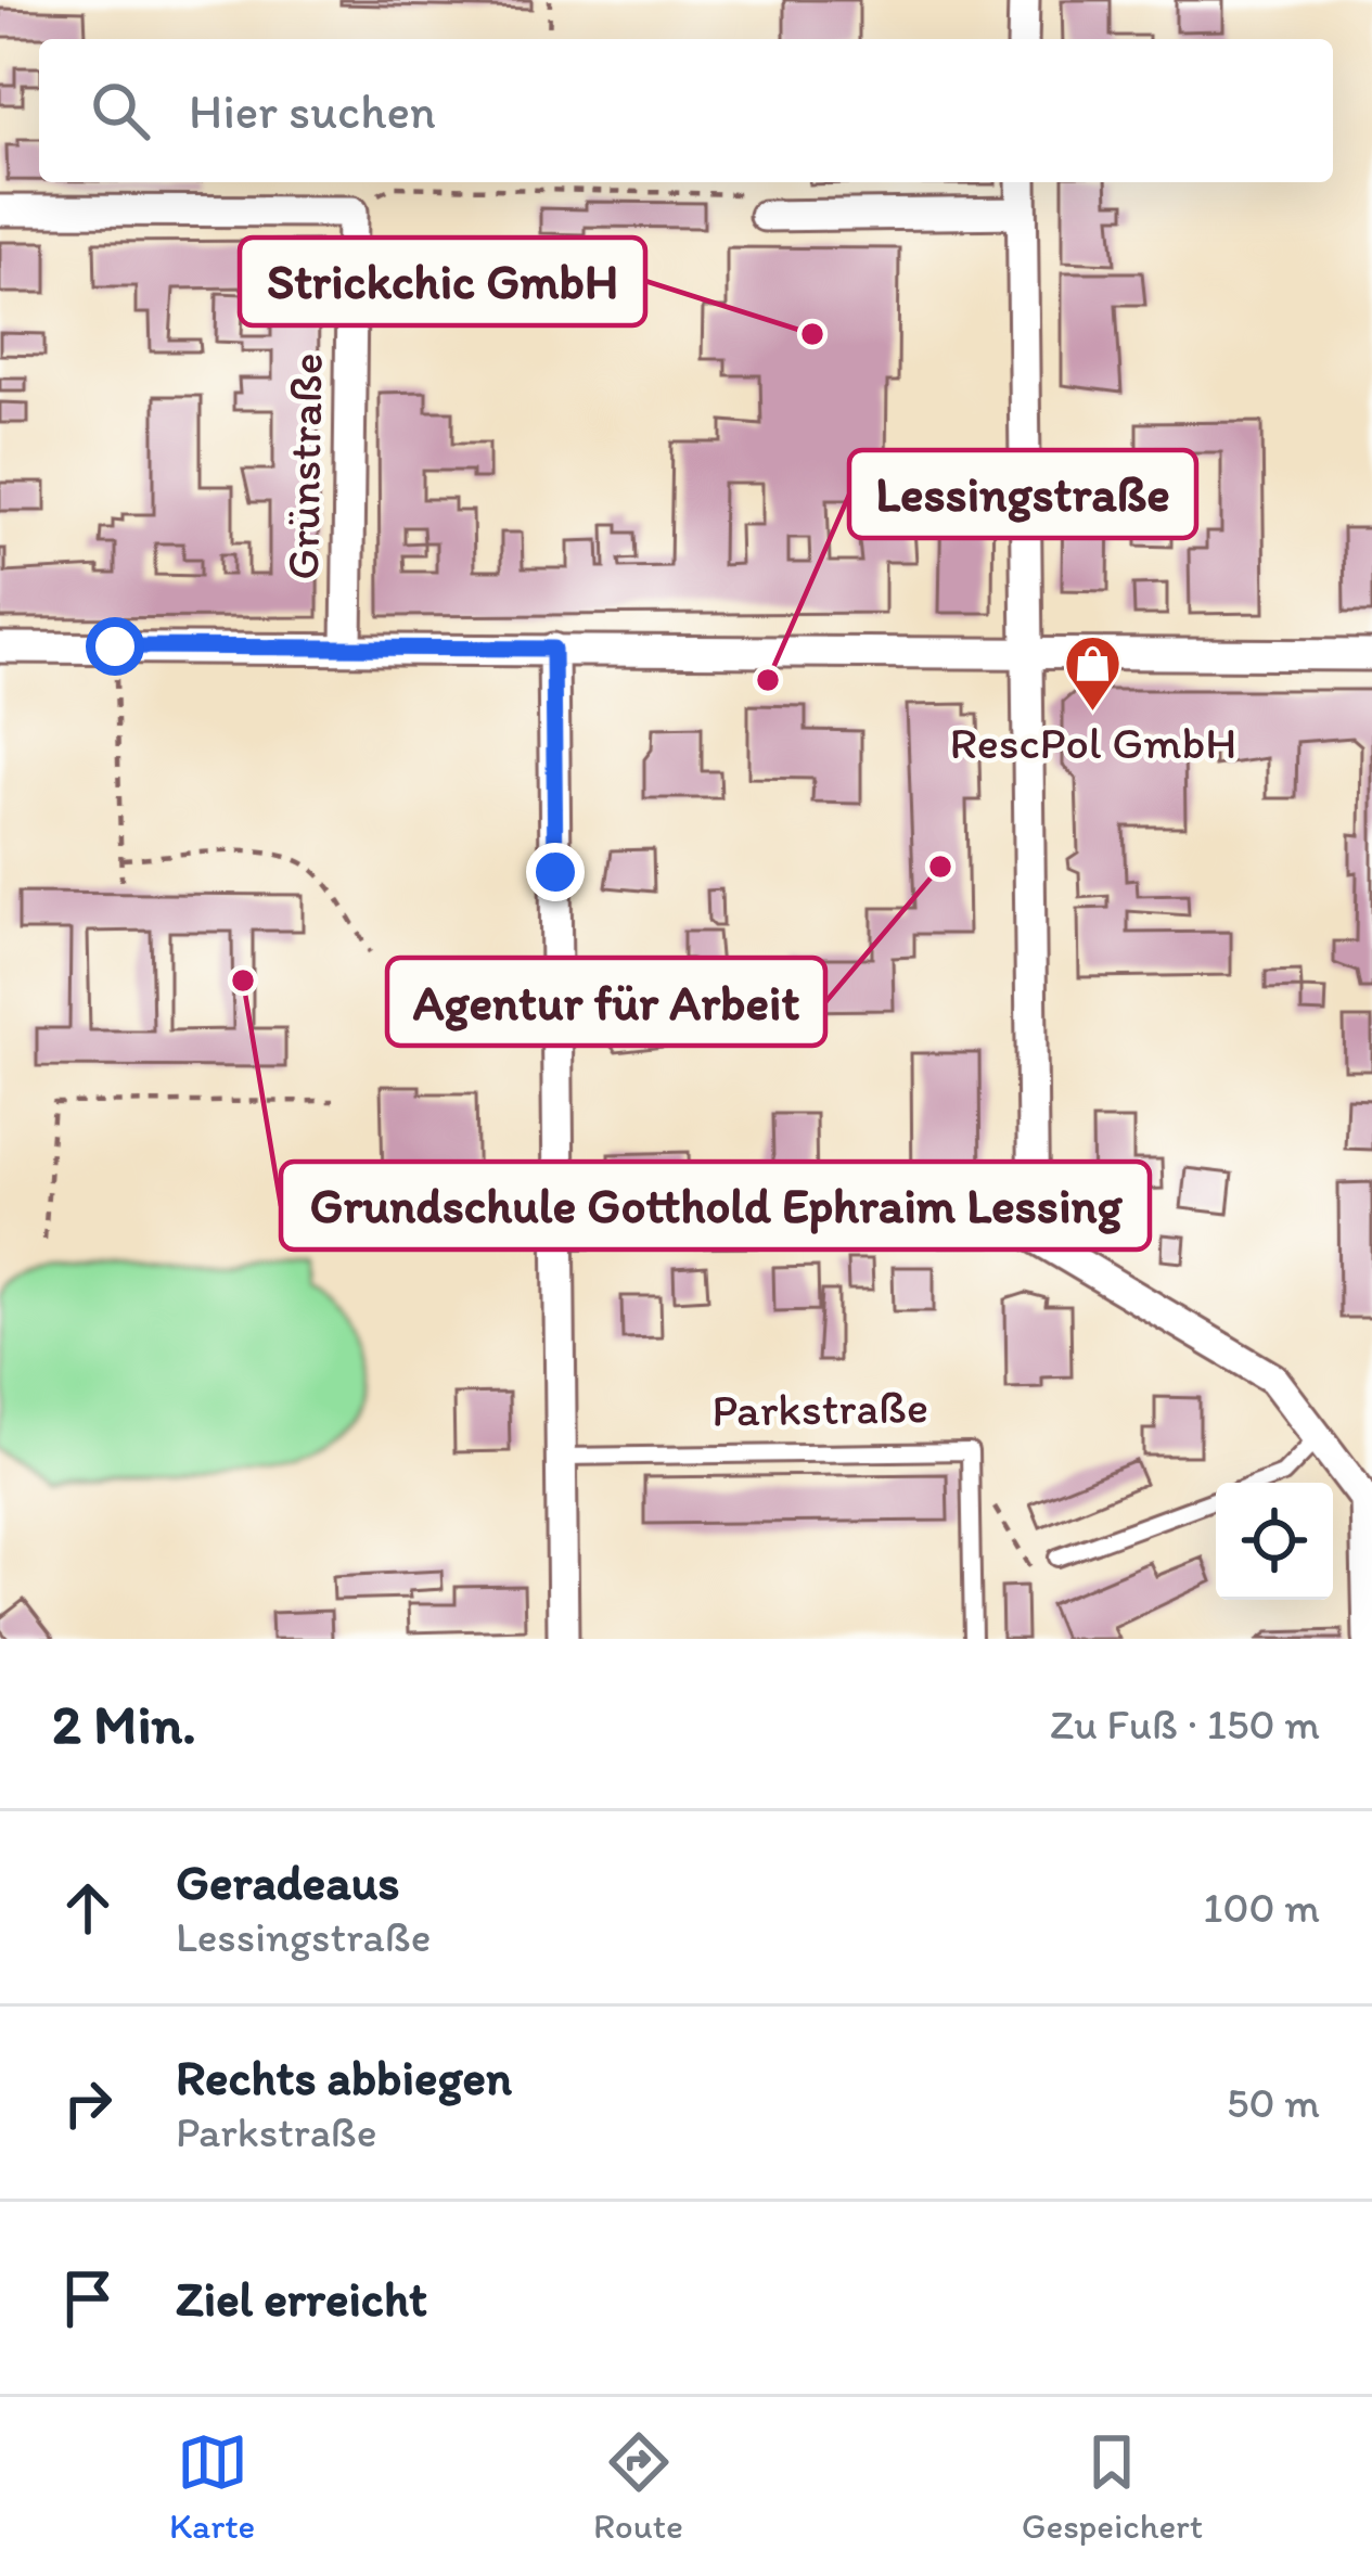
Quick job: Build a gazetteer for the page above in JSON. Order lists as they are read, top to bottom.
{
  "streets": {
    "street": ["Grünstraße"],
    "lane": ["Parkstraße"]
  },
  "places": {
    "other": [
      "Strickchic GmbH",
      "Lessingstraße",
      "Agentur für Arbeit",
      "Grundschule Gotthold Ephraim Lessing"
    ],
    "shop": ["RescPol GmbH"]
  },
  "page": {
    "search": "Hier suchen",
    "heading": ["2 Min.", "Zu Fuß · 150 m"],
    "list": [
      ["Geradeaus", "Lessingstraße", "100 m"],
      ["Rechts abbiegen", "Parkstraße", "50 m"],
      "Ziel erreicht"
    ],
    "nav": ["Karte", "Route", "Gespeichert"]
  }
}
